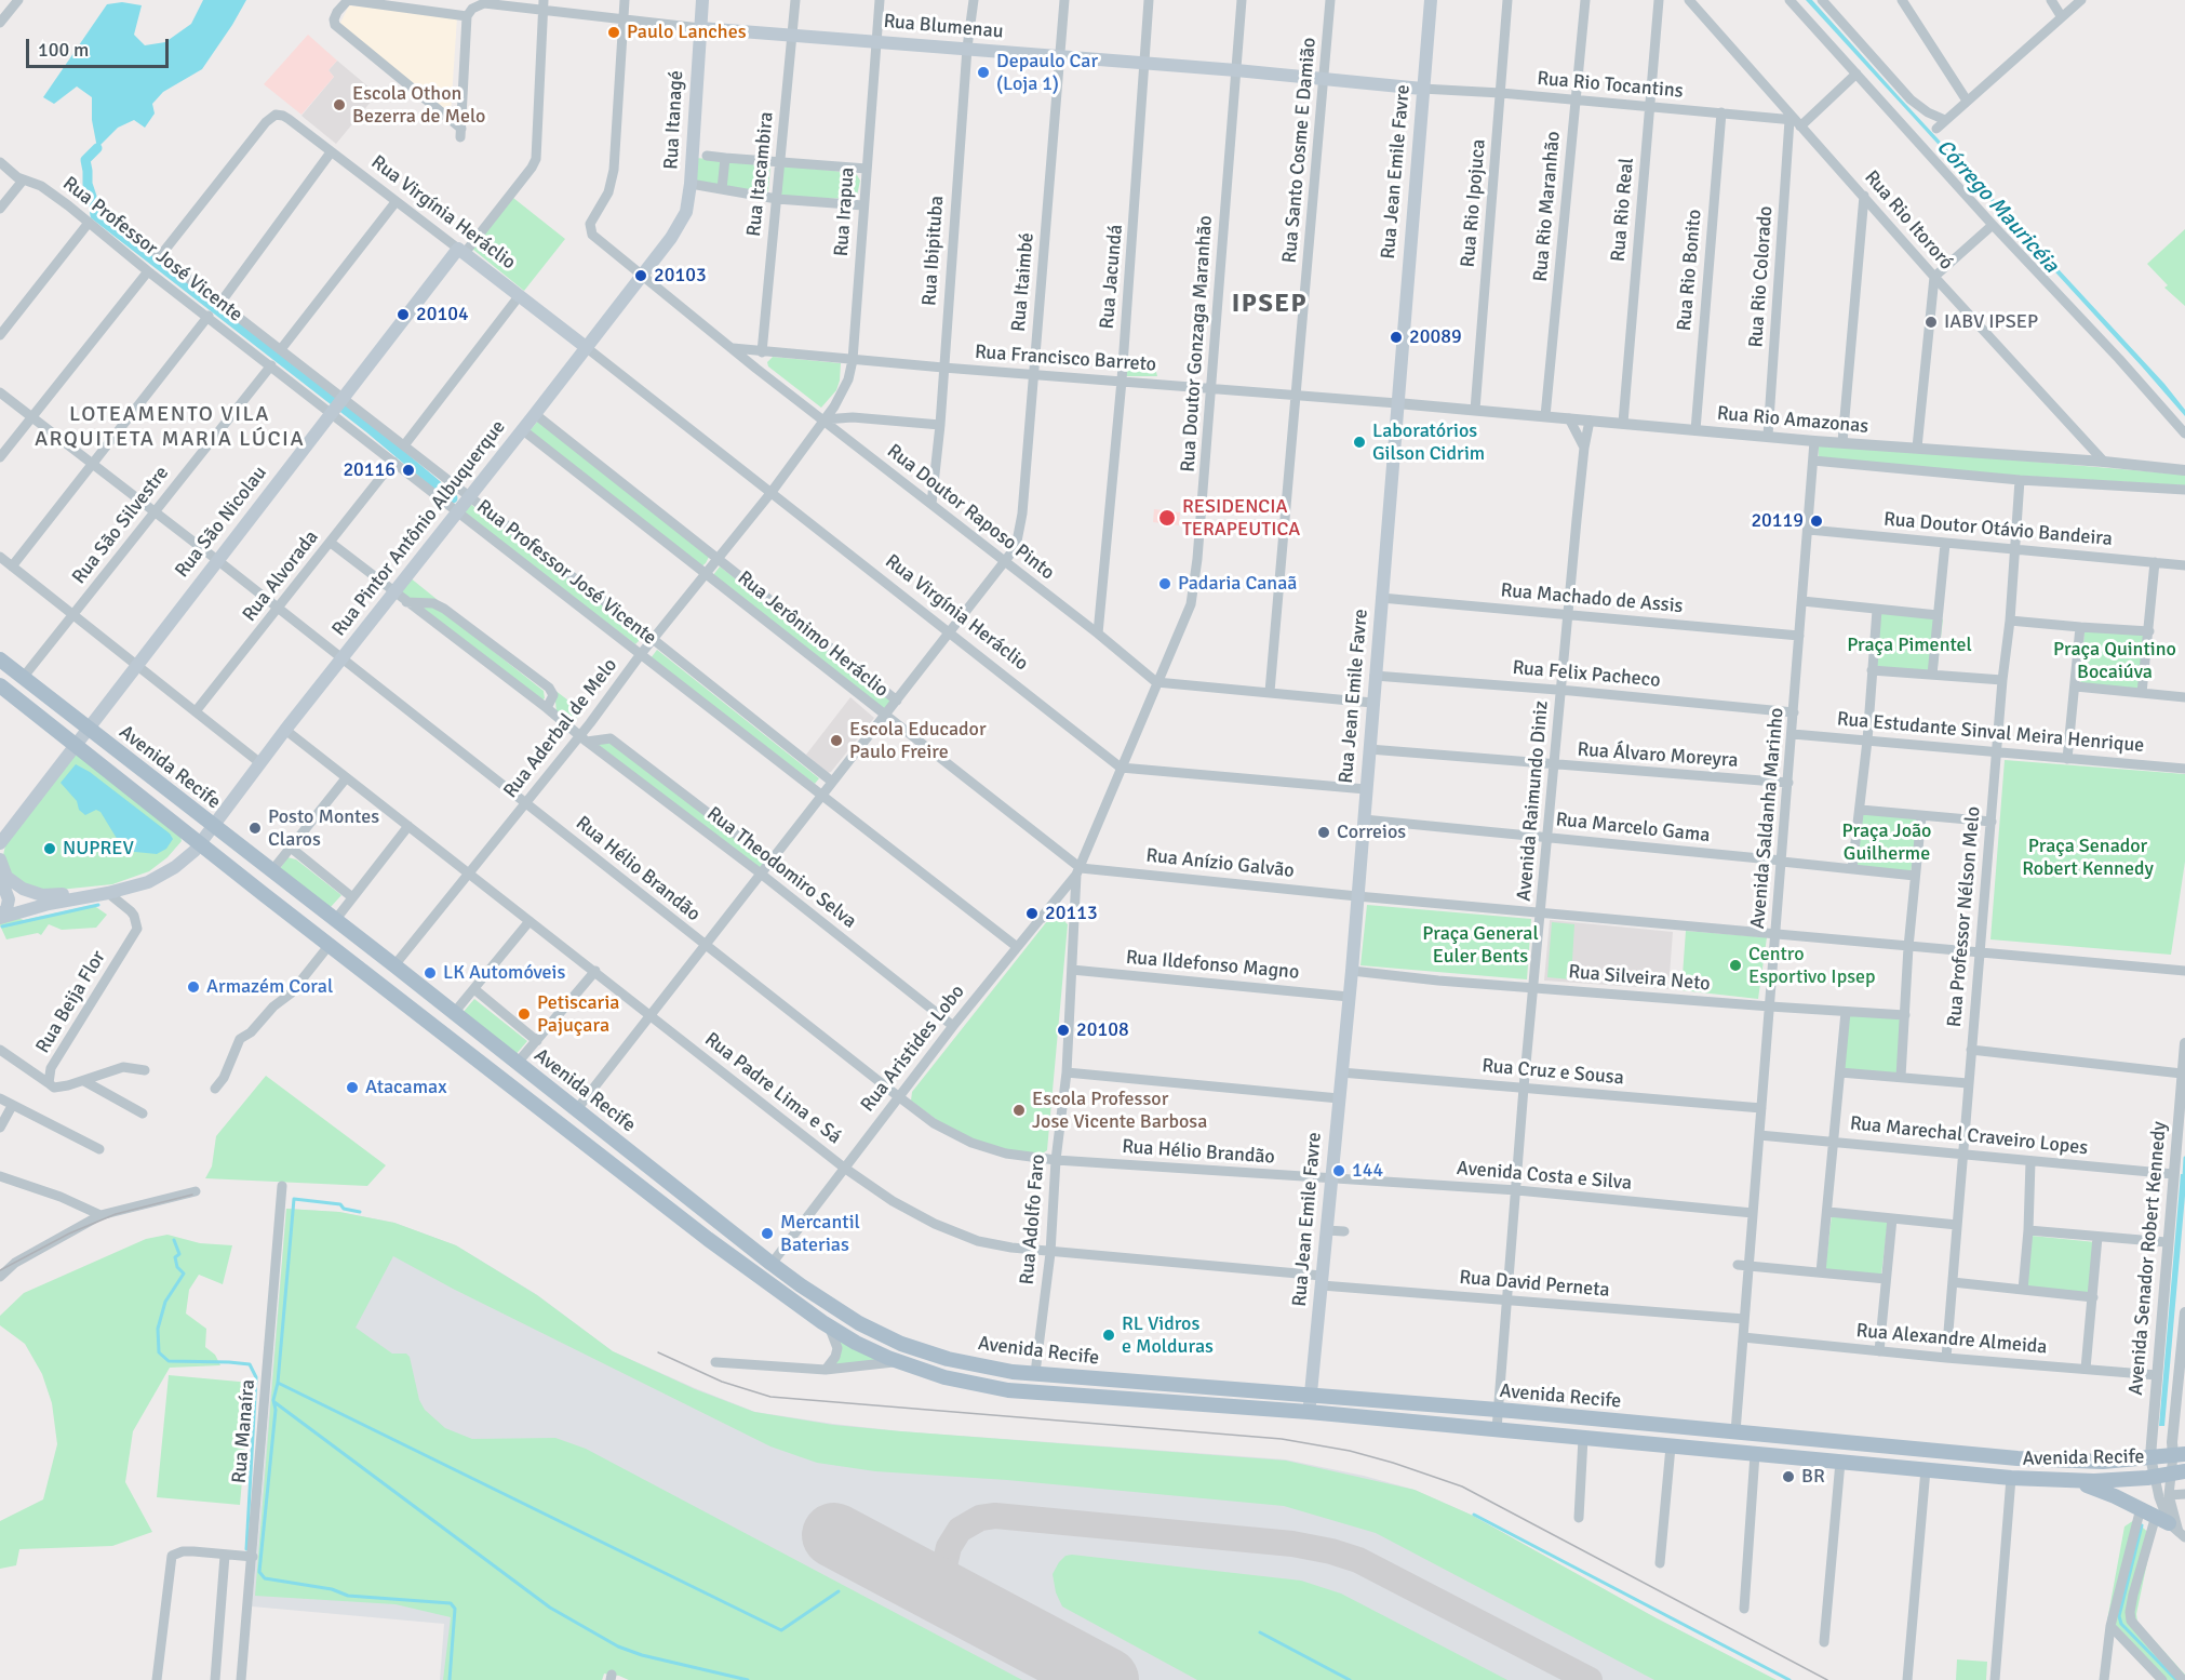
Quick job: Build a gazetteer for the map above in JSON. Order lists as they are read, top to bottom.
{
  "streets": {
    "main road": [
      "Rua Blumenau",
      "Rua Itanagé",
      "Rua Jean Emile Favre",
      "Rua Virgínia Heráclio",
      "Rua São Nicolau",
      "Rua Pintor Antônio Albuquerque",
      "Avenida Recife"
    ],
    "street": [
      "Rua Rio Tocantins",
      "Rua Santo Cosme E Damião",
      "Rua Itacambira",
      "Rua Rio Ipojuca",
      "Rua Rio Maranhão",
      "Rua Rio Real",
      "Rua Irapua",
      "Rua Rio Itororó",
      "Rua Professor José Vicente",
      "Rua Ibipituba",
      "Rua Rio Bonito",
      "Rua Jacundá",
      "Rua Rio Colorado",
      "Rua Itaimbé",
      "Rua Doutor Gonzaga Maranhão",
      "Rua Francisco Barreto",
      "Rua Rio Amazonas",
      "Rua Doutor Raposo Pinto",
      "Rua São Silvestre",
      "Rua Doutor Otávio Bandeira",
      "Rua Alvorada",
      "Rua Machado de Assis",
      "Rua Jerônimo Heráclio",
      "Rua Felix Pacheco",
      "Rua Aderbal de Melo",
      "Rua Estudante Sinval Meira Henrique",
      "Rua Álvaro Moreyra",
      "Avenida Raimundo Diniz",
      "Avenida Saldanha Marinho",
      "Rua Marcelo Gama",
      "Rua Anízio Galvão",
      "Rua Theodomiro Selva",
      "Rua Hélio Brandão",
      "Rua Professor Nélson Melo",
      "Rua Ildefonso Magno",
      "Rua Silveira Neto",
      "Rua Beija Flor",
      "Rua Aristides Lobo",
      "Rua Cruz e Sousa",
      "Rua Padre Lima e Sá",
      "Rua Marechal Craveiro Lopes",
      "Avenida Costa e Silva",
      "Rua Adolfo Faro",
      "Avenida Senador Robert Kennedy",
      "Rua David Perneta",
      "Rua Alexandre Almeida",
      "Rua Manaíra"
    ]
  },
  "crossings": [
    ["Rua Blumenau", "Rua Rio Tocantins"],
    ["Rua Blumenau", "Rua Itanagé"],
    ["Rua Blumenau", "Rua Santo Cosme E Damião"],
    ["Rua Blumenau", "Rua Jean Emile Favre"],
    ["Rua Blumenau", "Rua Itacambira"],
    ["Rua Blumenau", "Rua Irapua"],
    ["Rua Blumenau", "Rua Ibipituba"],
    ["Rua Blumenau", "Rua Jacundá"],
    ["Rua Blumenau", "Rua Itaimbé"],
    ["Rua Blumenau", "Rua Doutor Gonzaga Maranhão"],
    ["Rua Blumenau", "Rua Doutor Raposo Pinto"],
    ["Rua Rio Tocantins", "Rua Jean Emile Favre"],
    ["Rua Rio Tocantins", "Rua Rio Ipojuca"],
    ["Rua Rio Tocantins", "Rua Rio Maranhão"],
    ["Rua Rio Tocantins", "Rua Rio Real"],
    ["Rua Rio Tocantins", "Rua Rio Itororó"],
    ["Rua Rio Tocantins", "Rua Rio Bonito"],
    ["Rua Rio Tocantins", "Rua Rio Colorado"],
    ["Rua Itanagé", "Rua Pintor Antônio Albuquerque"],
    ["Rua Santo Cosme E Damião", "Rua Francisco Barreto"],
    ["Rua Jean Emile Favre", "Rua Francisco Barreto"],
    ["Rua Jean Emile Favre", "Rua Rio Amazonas"],
    ["Rua Jean Emile Favre", "Rua Machado de Assis"],
    ["Rua Jean Emile Favre", "Rua Felix Pacheco"],
    ["Rua Jean Emile Favre", "Rua Álvaro Moreyra"],
    ["Rua Jean Emile Favre", "Avenida Recife"],
    ["Rua Jean Emile Favre", "Rua Marcelo Gama"],
    ["Rua Jean Emile Favre", "Rua Anízio Galvão"],
    ["Rua Jean Emile Favre", "Rua Hélio Brandão"],
    ["Rua Jean Emile Favre", "Rua Ildefonso Magno"],
    ["Rua Jean Emile Favre", "Rua Silveira Neto"],
    ["Rua Jean Emile Favre", "Rua Cruz e Sousa"],
    ["Rua Jean Emile Favre", "Rua Padre Lima e Sá"],
    ["Rua Jean Emile Favre", "Avenida Costa e Silva"],
    ["Rua Jean Emile Favre", "Rua David Perneta"],
    ["Rua Itacambira", "Rua Francisco Barreto"],
    ["Rua Rio Ipojuca", "Rua Rio Amazonas"],
    ["Rua Rio Maranhão", "Rua Rio Amazonas"],
    ["Rua Rio Real", "Rua Rio Amazonas"],
    ["Rua Irapua", "Rua Francisco Barreto"],
    ["Rua Irapua", "Rua Doutor Raposo Pinto"],
    ["Rua Irapua", "Rua Aderbal de Melo"],
    ["Rua Virgínia Heráclio", "Rua Professor José Vicente"],
    ["Rua Virgínia Heráclio", "Rua Itaimbé"],
    ["Rua Virgínia Heráclio", "Rua Doutor Gonzaga Maranhão"],
    ["Rua Virgínia Heráclio", "Rua São Nicolau"],
    ["Rua Virgínia Heráclio", "Rua Pintor Antônio Albuquerque"],
    ["Rua Virgínia Heráclio", "Rua Aderbal de Melo"],
    ["Rua Rio Itororó", "Rua Rio Colorado"],
    ["Rua Rio Itororó", "Rua Rio Amazonas"],
    ["Rua Professor José Vicente", "Rua Itaimbé"],
    ["Rua Professor José Vicente", "Rua São Nicolau"],
    ["Rua Professor José Vicente", "Rua São Silvestre"],
    ["Rua Professor José Vicente", "Rua Pintor Antônio Albuquerque"],
    ["Rua Professor José Vicente", "Rua Alvorada"],
    ["Rua Professor José Vicente", "Rua Aderbal de Melo"],
    ["Rua Professor José Vicente", "Rua Aristides Lobo"],
    ["Rua Ibipituba", "Rua Francisco Barreto"],
    ["Rua Ibipituba", "Rua Doutor Raposo Pinto"],
    ["Rua Rio Bonito", "Rua Rio Amazonas"],
    ["Rua Jacundá", "Rua Francisco Barreto"],
    ["Rua Jacundá", "Rua Doutor Raposo Pinto"],
    ["Rua Rio Colorado", "Rua Rio Amazonas"],
    ["Rua Itaimbé", "Rua Francisco Barreto"],
    ["Rua Itaimbé", "Rua Doutor Raposo Pinto"],
    ["Rua Itaimbé", "Rua Jerônimo Heráclio"],
    ["Rua Itaimbé", "Avenida Recife"],
    ["Rua Itaimbé", "Rua Theodomiro Selva"],
    ["Rua Itaimbé", "Rua Hélio Brandão"],
    ["Rua Itaimbé", "Rua Padre Lima e Sá"],
    ["Rua Doutor Gonzaga Maranhão", "Rua Francisco Barreto"],
    ["Rua Doutor Gonzaga Maranhão", "Rua Doutor Raposo Pinto"],
    ["Rua Doutor Gonzaga Maranhão", "Rua Jerônimo Heráclio"],
    ["Rua Doutor Gonzaga Maranhão", "Rua Anízio Galvão"],
    ["Rua Doutor Gonzaga Maranhão", "Rua Aristides Lobo"],
    ["Rua Doutor Gonzaga Maranhão", "Rua Adolfo Faro"],
    ["Rua Francisco Barreto", "Rua Rio Amazonas"],
    ["Rua Francisco Barreto", "Rua Doutor Raposo Pinto"],
    ["Rua Rio Amazonas", "Avenida Raimundo Diniz"],
    ["Rua Rio Amazonas", "Avenida Saldanha Marinho"],
    ["Rua Rio Amazonas", "Rua Professor Nélson Melo"],
    ["Rua Doutor Raposo Pinto", "Rua Pintor Antônio Albuquerque"],
    ["Rua Doutor Raposo Pinto", "Rua Aderbal de Melo"],
    ["Rua São Nicolau", "Avenida Recife"],
    ["Rua São Nicolau", "Rua Hélio Brandão"],
    ["Rua São Silvestre", "Avenida Recife"],
    ["Rua São Silvestre", "Rua Hélio Brandão"],
    ["Rua Pintor Antônio Albuquerque", "Rua Jerônimo Heráclio"],
    ["Rua Pintor Antônio Albuquerque", "Avenida Recife"],
    ["Rua Pintor Antônio Albuquerque", "Rua Theodomiro Selva"],
    ["Rua Pintor Antônio Albuquerque", "Rua Hélio Brandão"],
    ["Rua Pintor Antônio Albuquerque", "Rua Beija Flor"],
    ["Rua Pintor Antônio Albuquerque", "Rua Padre Lima e Sá"],
    ["Rua Doutor Otávio Bandeira", "Avenida Saldanha Marinho"],
    ["Rua Doutor Otávio Bandeira", "Rua Professor Nélson Melo"],
    ["Rua Alvorada", "Rua Theodomiro Selva"],
    ["Rua Alvorada", "Rua Hélio Brandão"],
    ["Rua Machado de Assis", "Avenida Raimundo Diniz"],
    ["Rua Machado de Assis", "Avenida Saldanha Marinho"],
    ["Rua Jerônimo Heráclio", "Rua Aderbal de Melo"],
    ["Rua Jerônimo Heráclio", "Rua Anízio Galvão"],
    ["Rua Jerônimo Heráclio", "Rua Aristides Lobo"],
    ["Rua Jerônimo Heráclio", "Rua Adolfo Faro"],
    ["Rua Felix Pacheco", "Avenida Raimundo Diniz"],
    ["Rua Felix Pacheco", "Avenida Saldanha Marinho"],
    ["Rua Aderbal de Melo", "Avenida Recife"],
    ["Rua Aderbal de Melo", "Rua Theodomiro Selva"],
    ["Rua Aderbal de Melo", "Rua Hélio Brandão"],
    ["Rua Aderbal de Melo", "Rua Padre Lima e Sá"],
    ["Rua Estudante Sinval Meira Henrique", "Avenida Saldanha Marinho"],
    ["Rua Estudante Sinval Meira Henrique", "Rua Professor Nélson Melo"],
    ["Rua Álvaro Moreyra", "Avenida Raimundo Diniz"],
    ["Rua Álvaro Moreyra", "Avenida Saldanha Marinho"],
    ["Avenida Recife", "Avenida Raimundo Diniz"],
    ["Avenida Recife", "Avenida Saldanha Marinho"],
    ["Avenida Recife", "Rua Aristides Lobo"],
    ["Avenida Recife", "Rua Adolfo Faro"],
    ["Avenida Recife", "Avenida Senador Robert Kennedy"],
    ["Avenida Raimundo Diniz", "Rua Marcelo Gama"],
    ["Avenida Raimundo Diniz", "Rua Anízio Galvão"],
    ["Avenida Raimundo Diniz", "Rua Silveira Neto"],
    ["Avenida Raimundo Diniz", "Rua Cruz e Sousa"],
    ["Avenida Raimundo Diniz", "Avenida Costa e Silva"],
    ["Avenida Raimundo Diniz", "Rua David Perneta"],
    ["Avenida Saldanha Marinho", "Rua Marcelo Gama"],
    ["Avenida Saldanha Marinho", "Rua Anízio Galvão"],
    ["Avenida Saldanha Marinho", "Rua Silveira Neto"],
    ["Avenida Saldanha Marinho", "Rua Cruz e Sousa"],
    ["Avenida Saldanha Marinho", "Rua Marechal Craveiro Lopes"],
    ["Avenida Saldanha Marinho", "Avenida Costa e Silva"],
    ["Avenida Saldanha Marinho", "Rua David Perneta"],
    ["Avenida Saldanha Marinho", "Rua Alexandre Almeida"],
    ["Rua Anízio Galvão", "Rua Professor Nélson Melo"],
    ["Rua Anízio Galvão", "Rua Aristides Lobo"],
    ["Rua Anízio Galvão", "Rua Adolfo Faro"],
    ["Rua Theodomiro Selva", "Rua Aristides Lobo"],
    ["Rua Hélio Brandão", "Rua Aristides Lobo"],
    ["Rua Hélio Brandão", "Avenida Costa e Silva"],
    ["Rua Hélio Brandão", "Rua Adolfo Faro"],
    ["Rua Professor Nélson Melo", "Rua Marechal Craveiro Lopes"],
    ["Rua Professor Nélson Melo", "Rua Alexandre Almeida"],
    ["Rua Ildefonso Magno", "Rua Adolfo Faro"],
    ["Rua Aristides Lobo", "Rua Padre Lima e Sá"],
    ["Rua Aristides Lobo", "Rua Adolfo Faro"],
    ["Rua Padre Lima e Sá", "Rua Adolfo Faro"],
    ["Rua Padre Lima e Sá", "Rua David Perneta"],
    ["Rua Marechal Craveiro Lopes", "Avenida Senador Robert Kennedy"],
    ["Avenida Senador Robert Kennedy", "Rua Alexandre Almeida"]
  ],
  "districts": ["IPSEP", "LOTEAMENTO VILA ARQUITETA MARIA LÚCIA"],
  "water": ["Córrego Mauricéia"],
  "parks": [
    "Praça Pimentel",
    "Praça Quintino Bocaiúva",
    "Praça João Guilherme",
    "Praça Senador Robert Kennedy",
    "Praça General Euler Bents"
  ],
  "places": [
    "Paulo Lanches",
    "Depaulo Car (Loja 1)",
    "Escola Othon Bezerra de Melo",
    "20103",
    "20104",
    "IABV IPSEP",
    "20089",
    "Laboratórios Gilson Cidrim",
    "20116",
    "RESIDENCIA TERAPEUTICA",
    "20119",
    "Padaria Canaã",
    "Escola Educador Paulo Freire",
    "Posto Montes Claros",
    "Correios",
    "NUPREV",
    "20113",
    "Centro Esportivo Ipsep",
    "LK Automóveis",
    "Armazém Coral",
    "Petiscaria Pajuçara",
    "20108",
    "Atacamax",
    "Escola Professor Jose Vicente Barbosa",
    "144",
    "Mercantil Baterias",
    "RL Vidros e Molduras",
    "BR"
  ],
  "scale_bar": "100 m"
}
